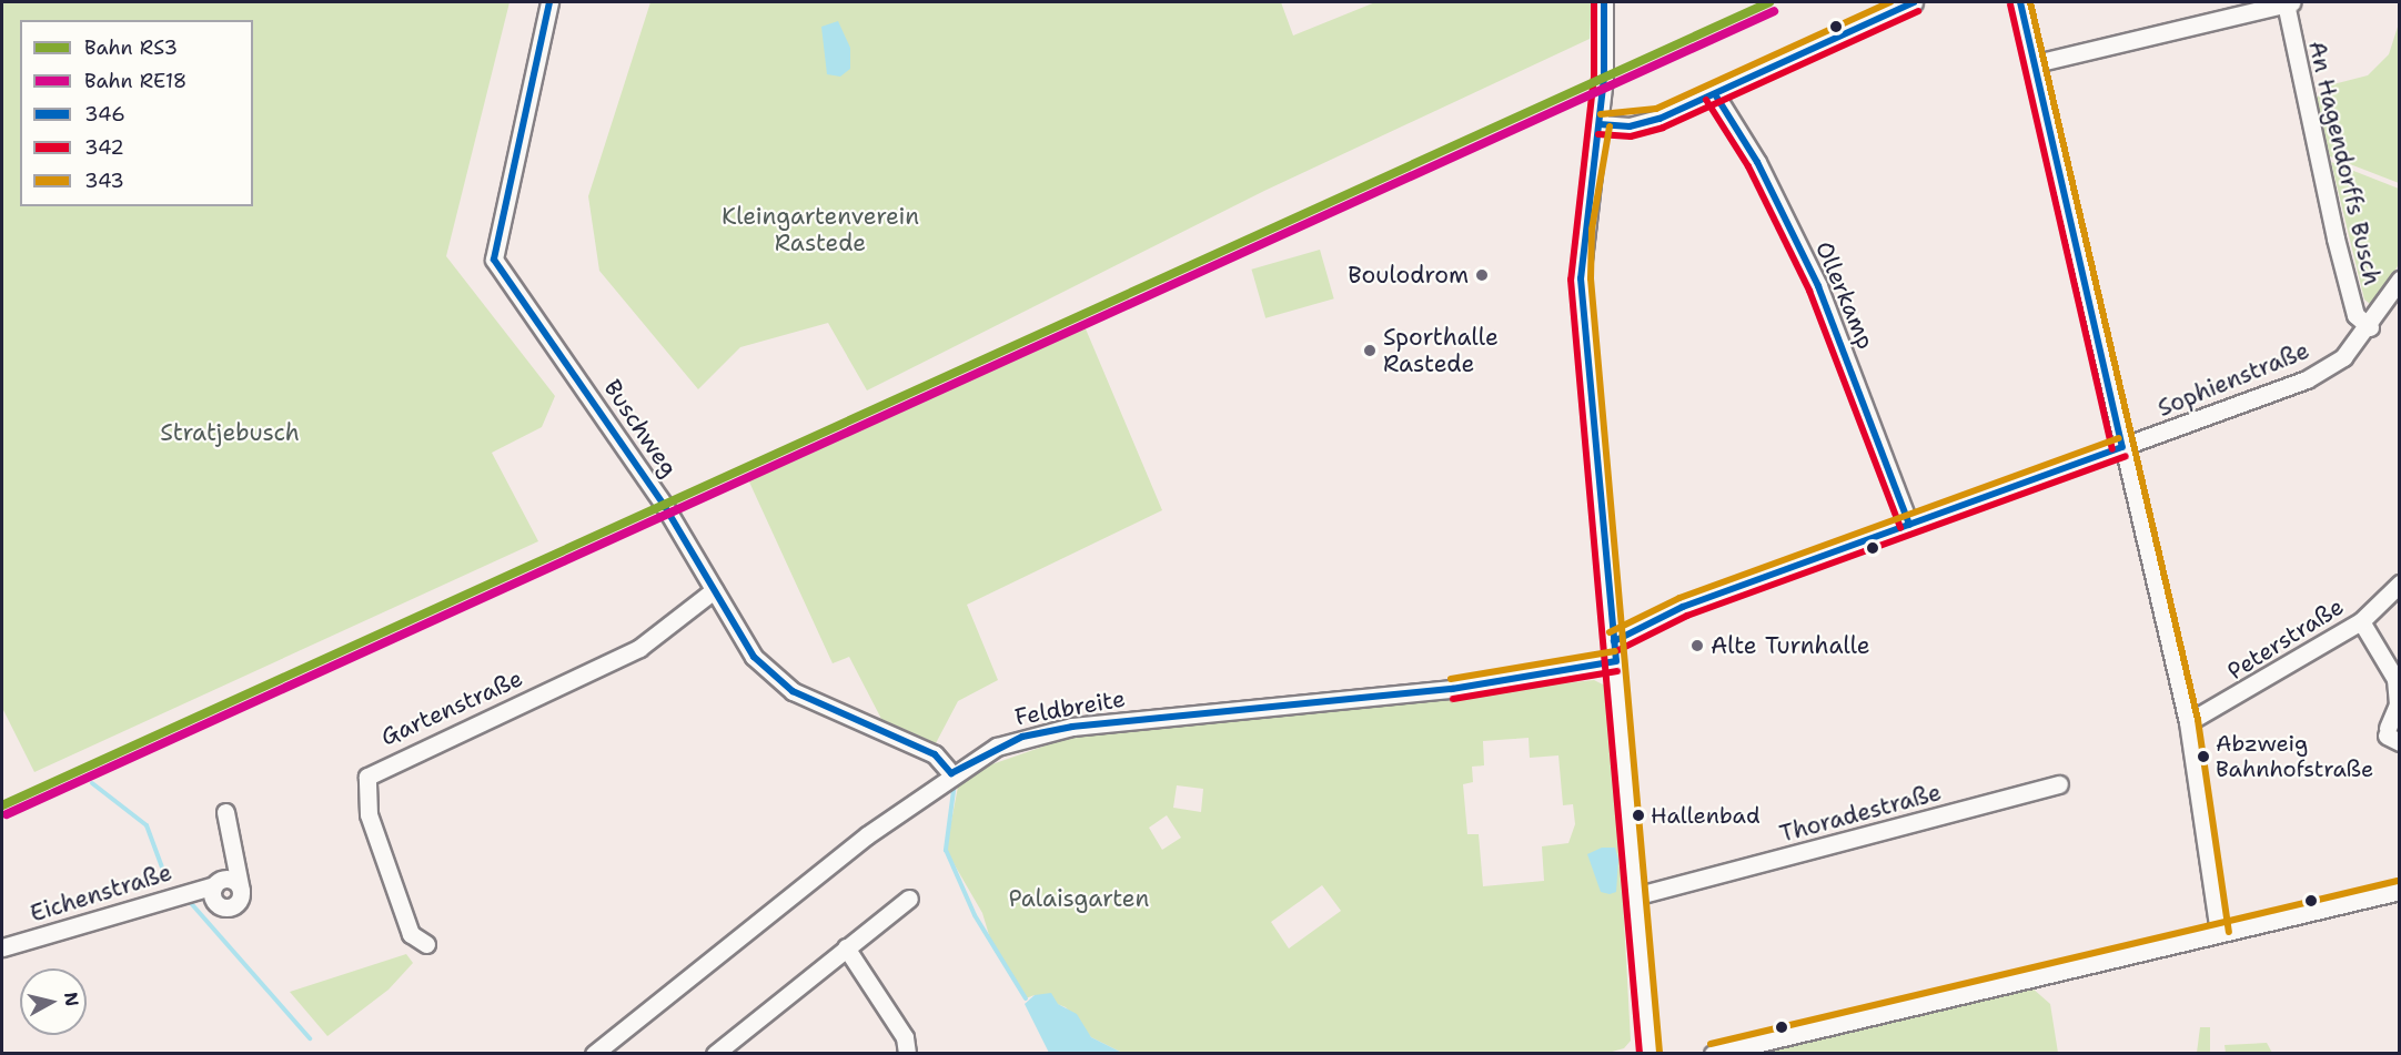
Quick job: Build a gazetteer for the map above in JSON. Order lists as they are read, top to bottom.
{
  "streets": {
    "street": [
      "An Hagendorffs Busch",
      "Ollerkamp",
      "Sophienstraße",
      "Buschweg",
      "Peterstraße",
      "Gartenstraße",
      "Feldbreite",
      "Thoradestraße",
      "Eichenstraße"
    ]
  },
  "crossings": [
    ["An Hagendorffs Busch", "Sophienstraße"],
    ["Ollerkamp", "Sophienstraße"],
    ["Buschweg", "Gartenstraße"],
    ["Buschweg", "Feldbreite"]
  ],
  "parks": ["Kleingartenverein Rastede", "Stratjebusch", "Palaisgarten"],
  "places": [
    "Boulodrom",
    "Sporthalle Rastede",
    "Alte Turnhalle",
    "Abzweig Bahnhofstraße",
    "Hallenbad"
  ],
  "lines": [
    "rail line RS3",
    "transit line 346",
    "transit line 342",
    "transit line 343",
    "rail line RE18"
  ],
  "legend": [
    "Bahn RS3",
    "Bahn RE18",
    "346",
    "342",
    "343"
  ],
  "north": "right"
}
